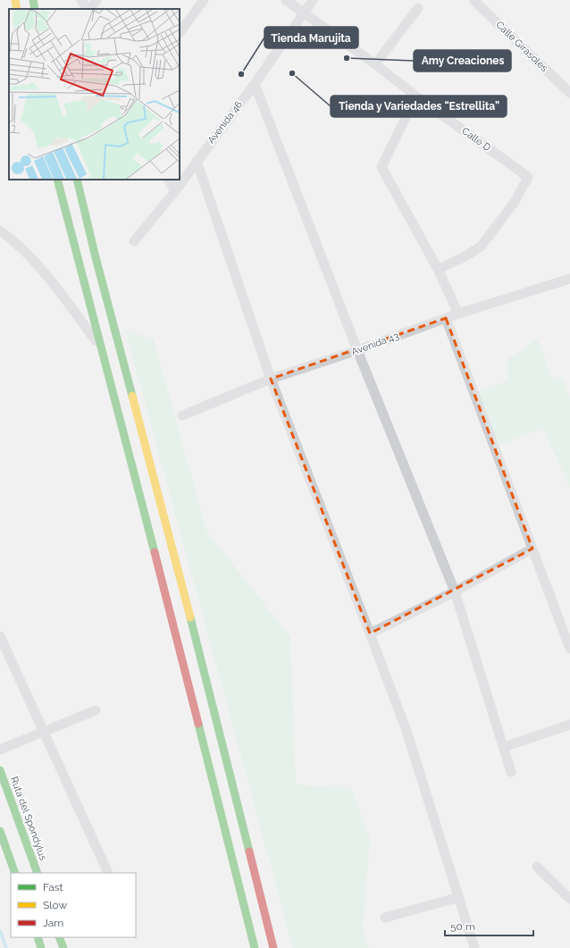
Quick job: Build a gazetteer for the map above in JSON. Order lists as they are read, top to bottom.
{
  "streets": {
    "main road": ["Ruta del Spóndylus"],
    "street": [
      "Calle Girasoles",
      "Avenida 46",
      "Calle D",
      "Avenida 43"
    ]
  },
  "crossings": [
    ["Avenida 46", "Calle D"]
  ],
  "places": ["Amy Creaciones", "Tienda y Variedades “Estrellita”", "Tienda Marujita"],
  "legend": ["Fast", "Slow", "Jam"],
  "scale_bar": "50 m"
}
